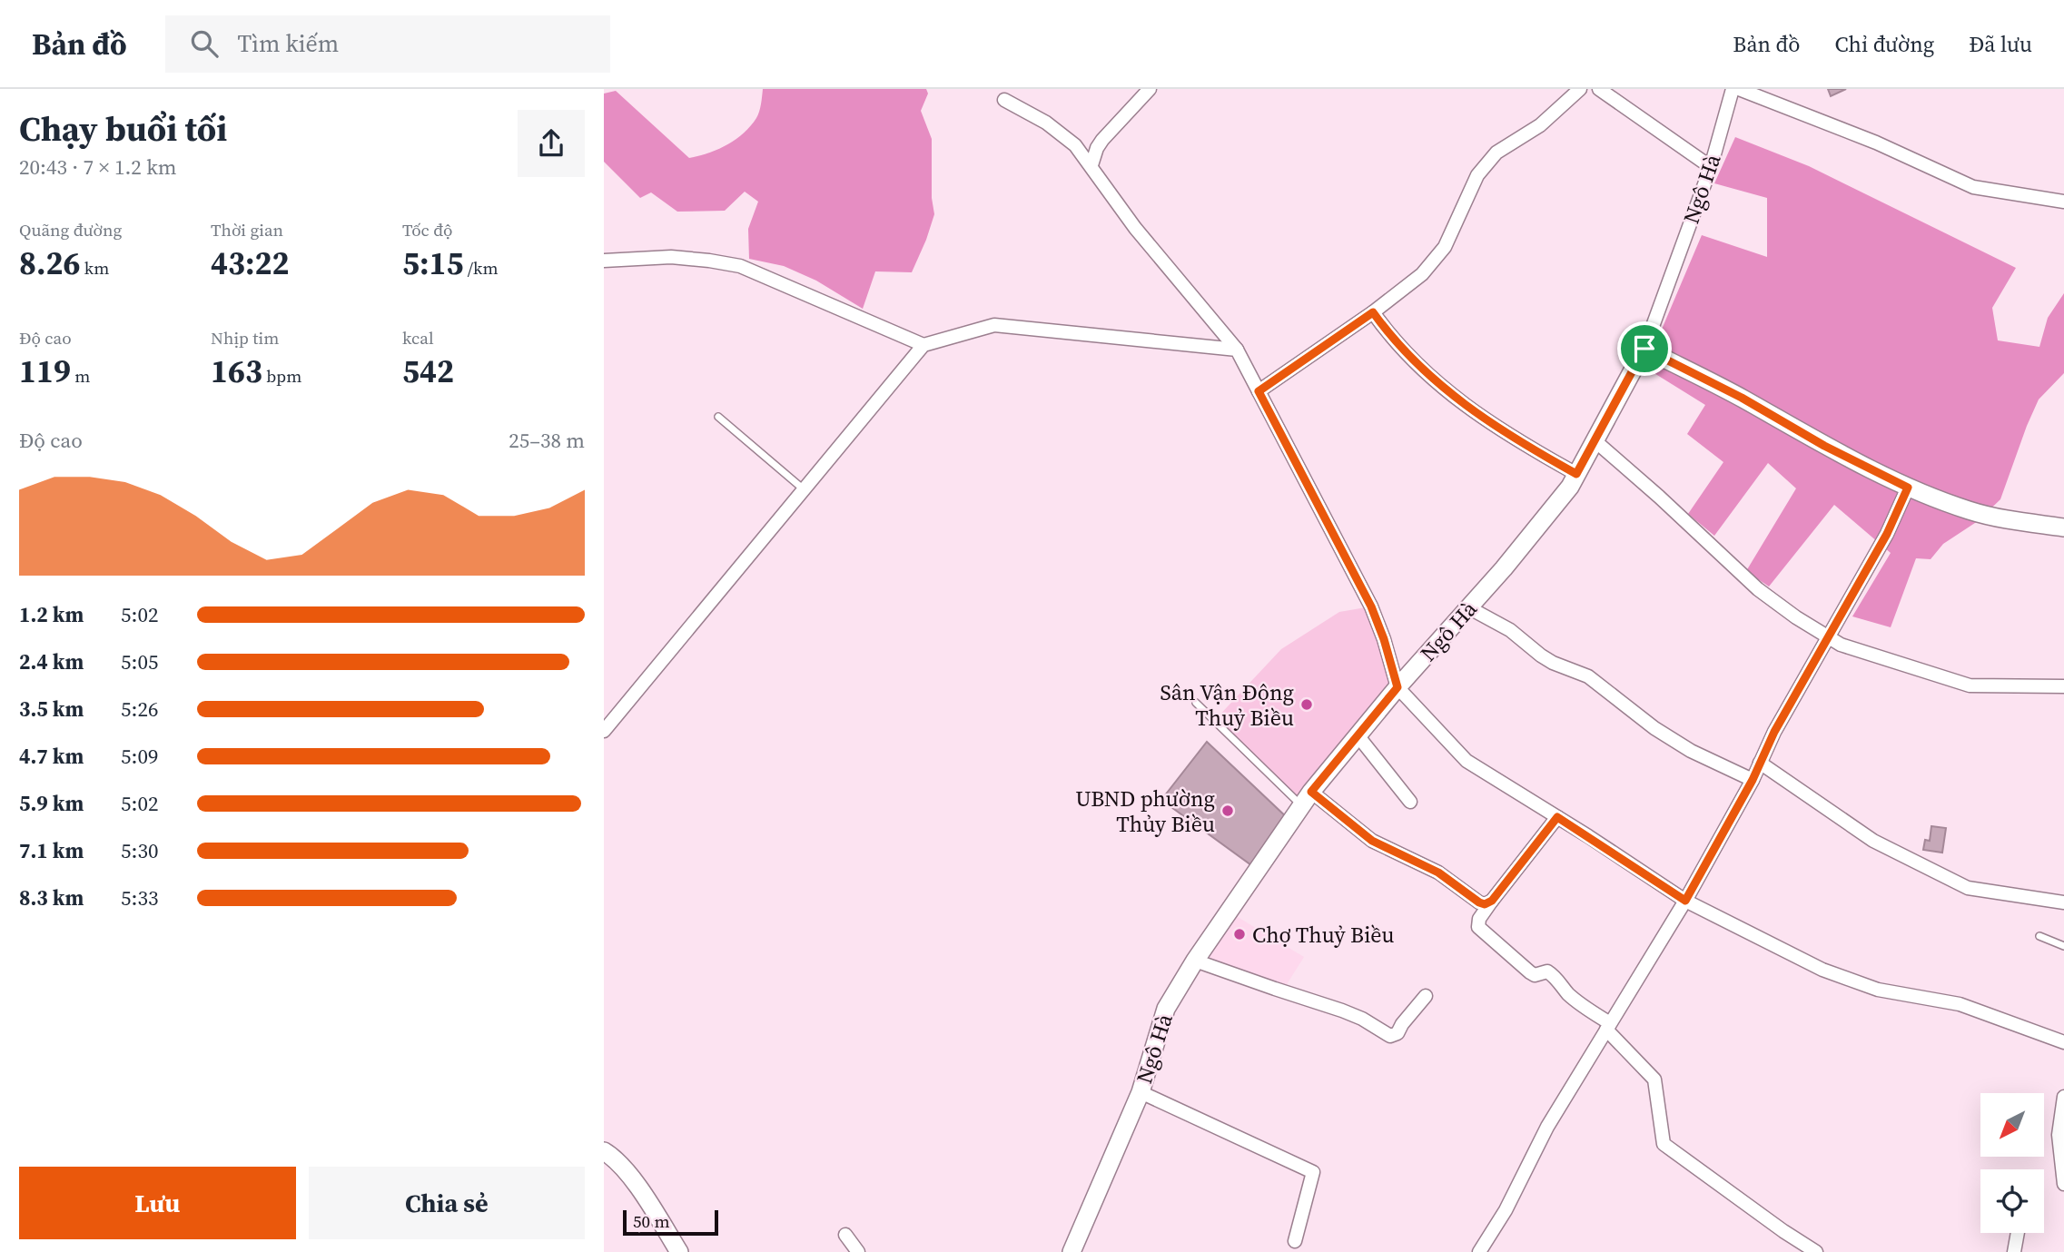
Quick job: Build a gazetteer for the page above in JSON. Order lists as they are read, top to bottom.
{
  "streets": {
    "street": ["Ngô Hà"]
  },
  "places": ["Sân Vận Động Thuỷ Biều", "UBND phường Thủy Biều", "Chợ Thuỷ Biều"],
  "scale_bar": "50 m",
  "north": "bottom left",
  "page": {
    "header": "Bản đồ",
    "search": "Tìm kiếm",
    "nav": ["Bản đồ", "Chỉ đường", "Đã lưu"],
    "heading": ["Chạy buổi tối", "20:43 · 7 × 1.2 km"],
    "stats": [
      ["Quãng đường", "8.26 km"],
      ["Thời gian", "43:22"],
      ["Tốc độ", "5:15 /km"],
      ["Độ cao", "119 m"],
      ["Nhịp tim", "163 bpm"],
      ["kcal", "542"]
    ],
    "chart": ["Độ cao", "25–38 m"],
    "list": [
      {
        "name": "1.2 km",
        "note": "5:02"
      },
      {
        "name": "2.4 km",
        "note": "5:05"
      },
      {
        "name": "3.5 km",
        "note": "5:26"
      },
      {
        "name": "4.7 km",
        "note": "5:09"
      },
      {
        "name": "5.9 km",
        "note": "5:02"
      },
      {
        "name": "7.1 km",
        "note": "5:30"
      },
      {
        "name": "8.3 km",
        "note": "5:33"
      }
    ],
    "buttons": ["Lưu", "Chia sẻ"],
    "scale": "50 m"
  }
}
